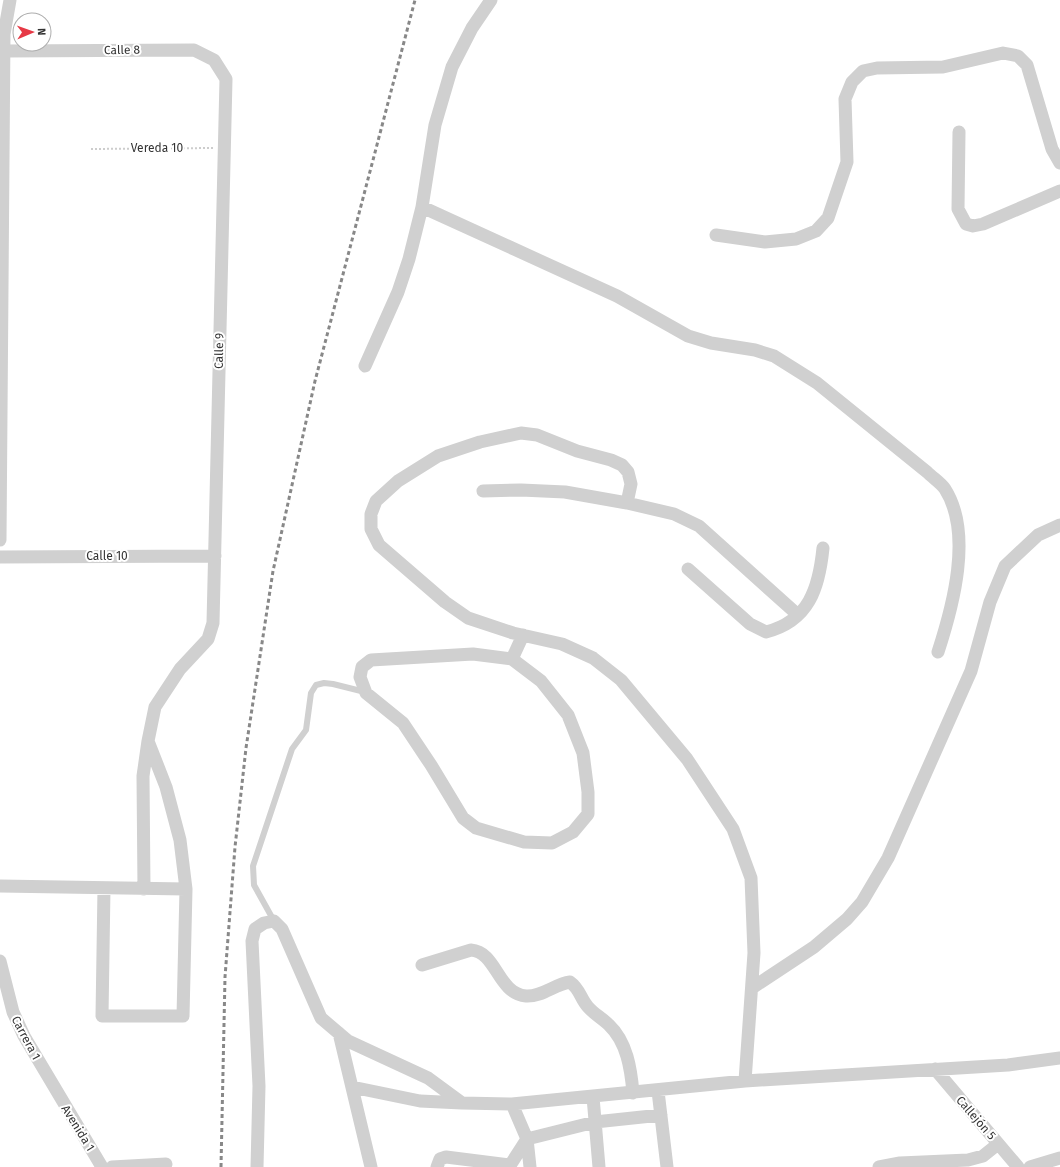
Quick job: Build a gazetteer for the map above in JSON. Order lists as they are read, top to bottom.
{
  "streets": {
    "street": [
      "Calle 8",
      "Calle 9",
      "Calle 10",
      "Carrera 1",
      "Callejón 5",
      "Avenida 1"
    ],
    "path": ["Vereda 10"]
  },
  "crossings": [
    ["Calle 8", "Calle 9"],
    ["Vereda 10", "Calle 9"],
    ["Calle 9", "Calle 10"],
    ["Carrera 1", "Avenida 1"]
  ],
  "north": "right"
}
